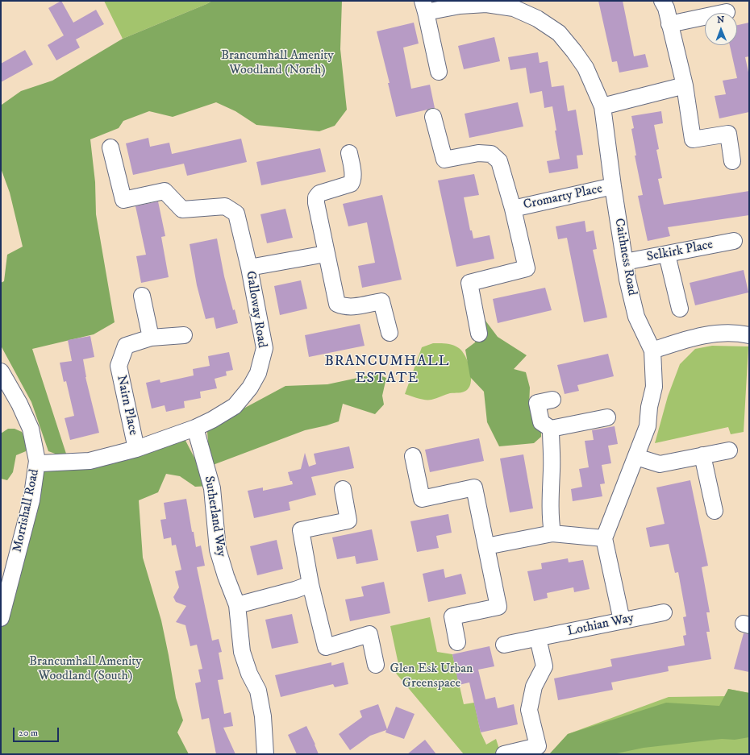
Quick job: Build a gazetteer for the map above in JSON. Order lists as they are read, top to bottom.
{
  "streets": {
    "street": [
      "Cromarty Place",
      "Selkirk Place",
      "Caithness Road",
      "Galloway Road",
      "Nairn Place",
      "Morrishall Road",
      "Sutherland Way",
      "Lothian Way"
    ]
  },
  "crossings": [
    ["Cromarty Place", "Caithness Road"],
    ["Selkirk Place", "Caithness Road"],
    ["Galloway Road", "Nairn Place"],
    ["Galloway Road", "Morrishall Road"],
    ["Galloway Road", "Sutherland Way"]
  ],
  "districts": ["BRANCUMHALL ESTATE"],
  "parks": ["Brancumhall Amenity Woodland (North)", "Brancumhall Amenity Woodland (South)", "Glen Esk Urban Greenspace"],
  "scale_bar": "20 m",
  "north": "top"
}
